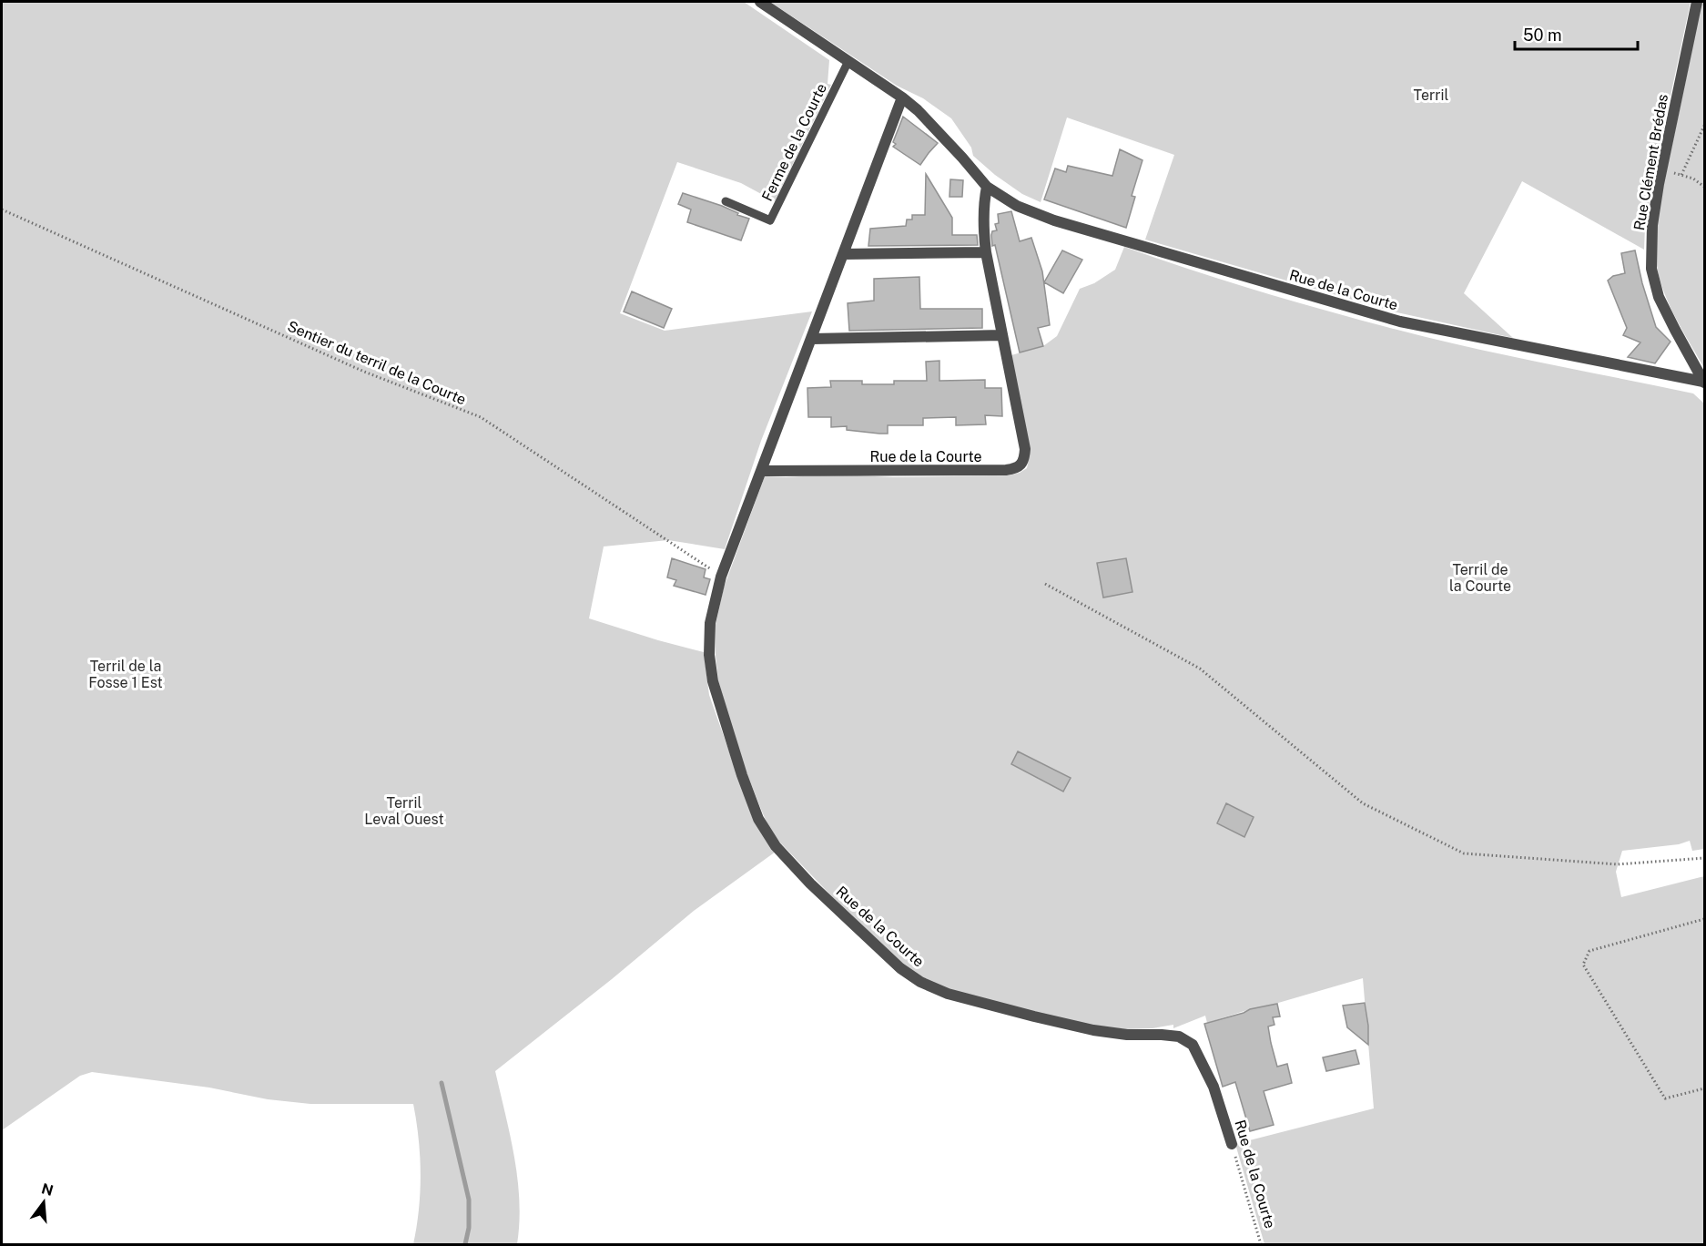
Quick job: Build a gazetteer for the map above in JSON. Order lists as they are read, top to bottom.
{
  "streets": {
    "street": ["Rue Clément Brédas", "Rue de la Courte"],
    "lane": ["Ferme de la Courte"],
    "path": ["Sentier du terril de la Courte"]
  },
  "crossings": [
    ["Ferme de la Courte", "Rue de la Courte"],
    ["Rue Clément Brédas", "Rue de la Courte"],
    ["Rue de la Courte", "Sentier du terril de la Courte"]
  ],
  "parks": [
    "Terril",
    "Terril de la Courte",
    "Terril de la Fosse 1 Est",
    "Terril Leval Ouest"
  ],
  "scale_bar": "50 m",
  "north": "top"
}
